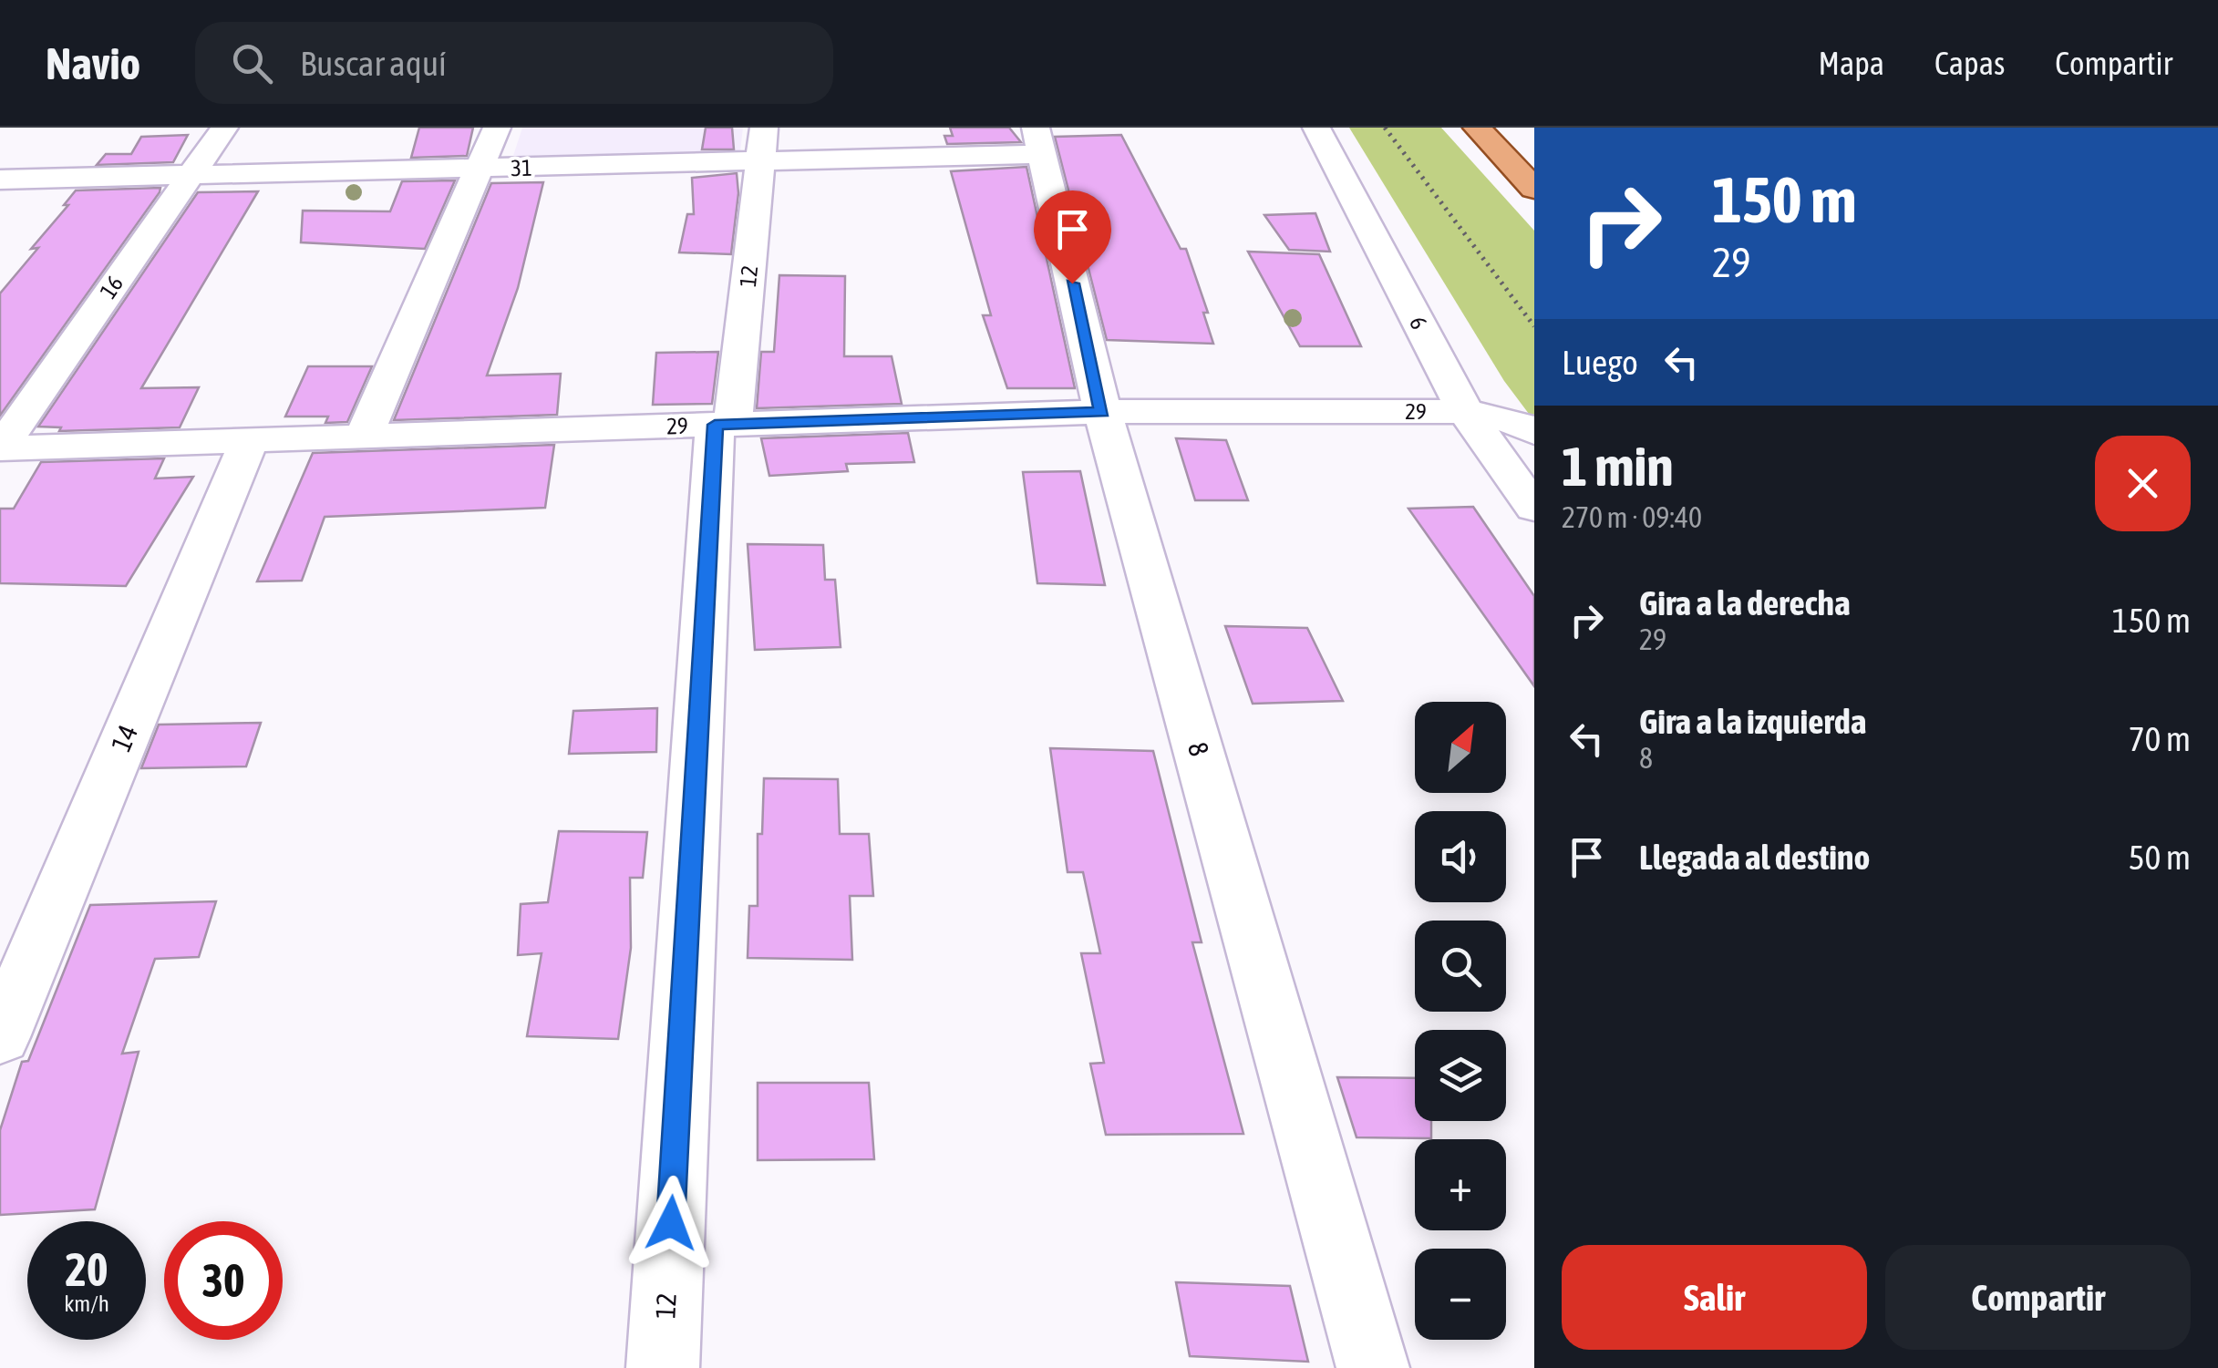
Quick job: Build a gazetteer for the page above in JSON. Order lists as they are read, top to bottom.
{
  "streets": {
    "street": [
      "31",
      "12",
      "16",
      "6",
      "29",
      "14",
      "8"
    ]
  },
  "crossings": [
    ["31", "12"],
    ["31", "16"],
    ["31", "8"],
    ["12", "29"],
    ["16", "29"],
    ["6", "29"],
    ["29", "14"],
    ["29", "8"]
  ],
  "north": "top right",
  "page": {
    "header": "Navio",
    "search": "Buscar aquí",
    "nav": ["Mapa", "Capas", "Compartir"],
    "turn": ["150 m", "29"],
    "then": "Luego",
    "heading": ["1 min", "270 m · 09:40"],
    "list": [
      {
        "name": "Gira a la derecha",
        "note": "29",
        "value": "150 m"
      },
      {
        "name": "Gira a la izquierda",
        "note": "8",
        "value": "70 m"
      },
      {
        "name": "Llegada al destino",
        "value": "50 m"
      }
    ],
    "map_buttons": ["+", "−"],
    "speed": "20 km/h",
    "limit": "30",
    "buttons": ["Salir", "Compartir"]
  }
}
